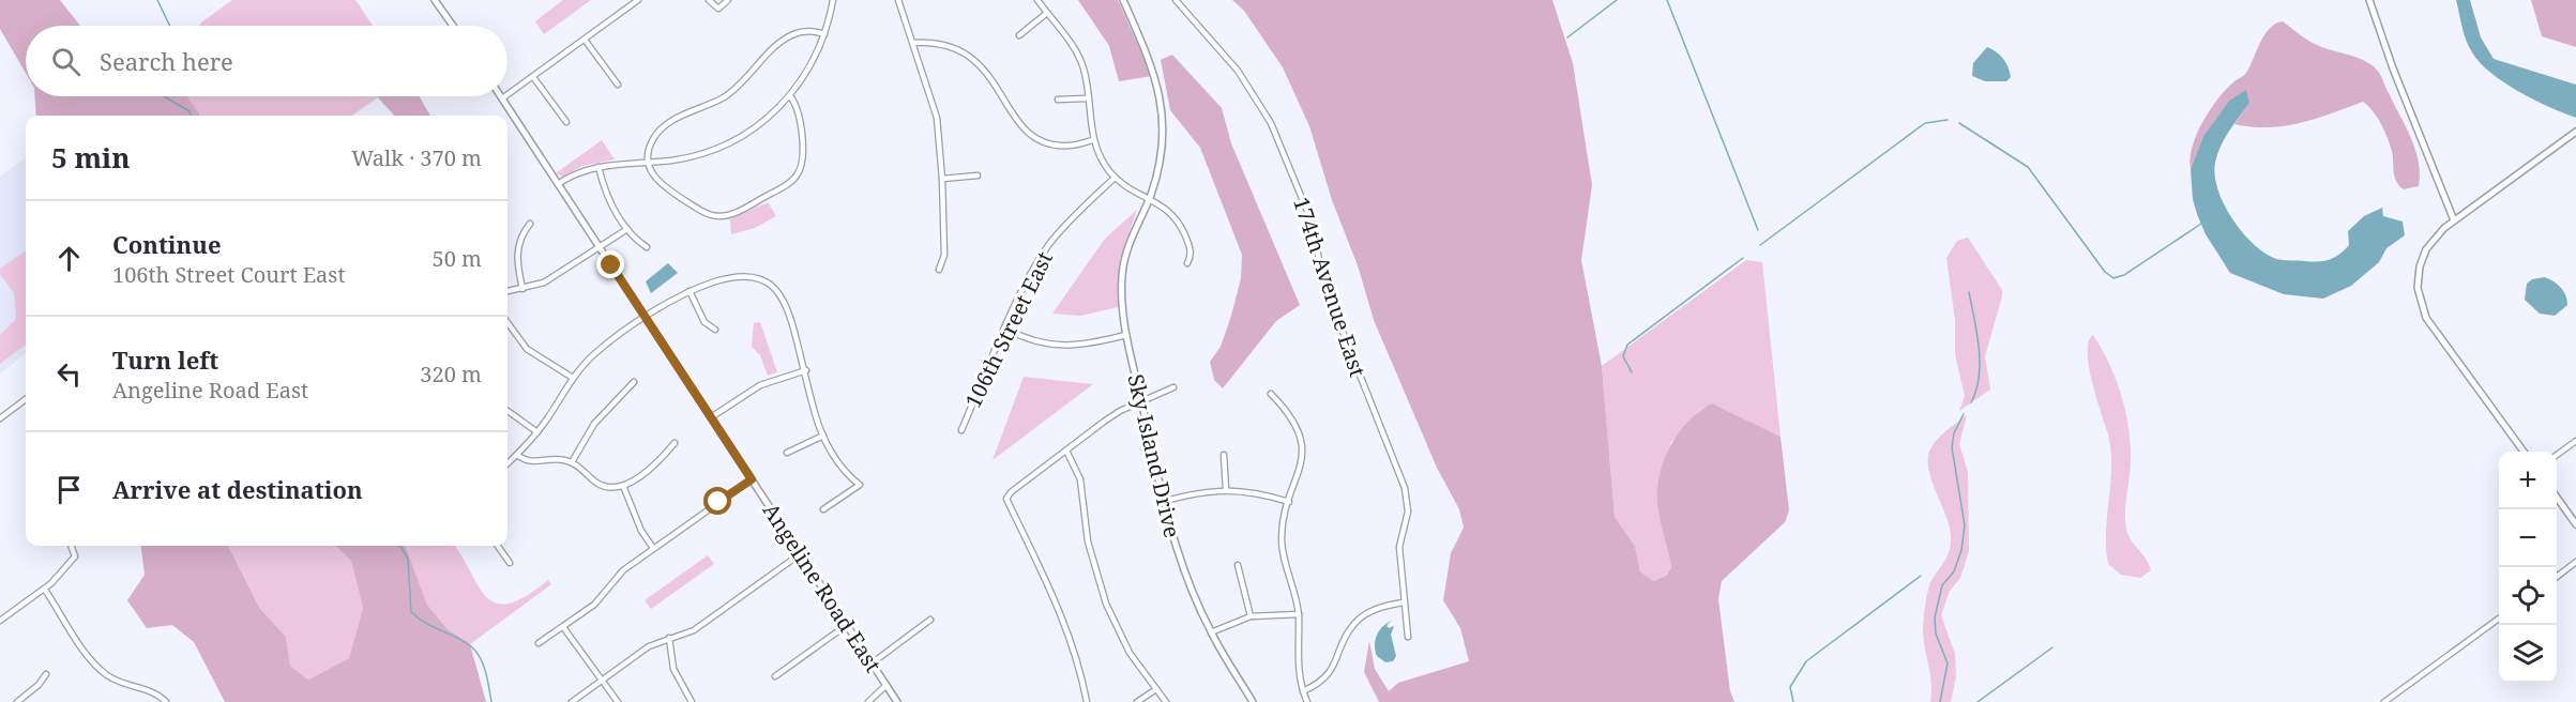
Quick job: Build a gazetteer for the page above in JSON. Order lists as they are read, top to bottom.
{
  "streets": {
    "street": [
      "174th Avenue East",
      "106th Street East",
      "Sky Island Drive",
      "Angeline Road East"
    ]
  },
  "page": {
    "search": "Search here",
    "heading": ["5 min", "Walk · 370 m"],
    "list": [
      ["Continue", "106th Street Court East", "50 m"],
      ["Turn left", "Angeline Road East", "320 m"],
      "Arrive at destination"
    ],
    "map_buttons": ["+", "−"]
  }
}
